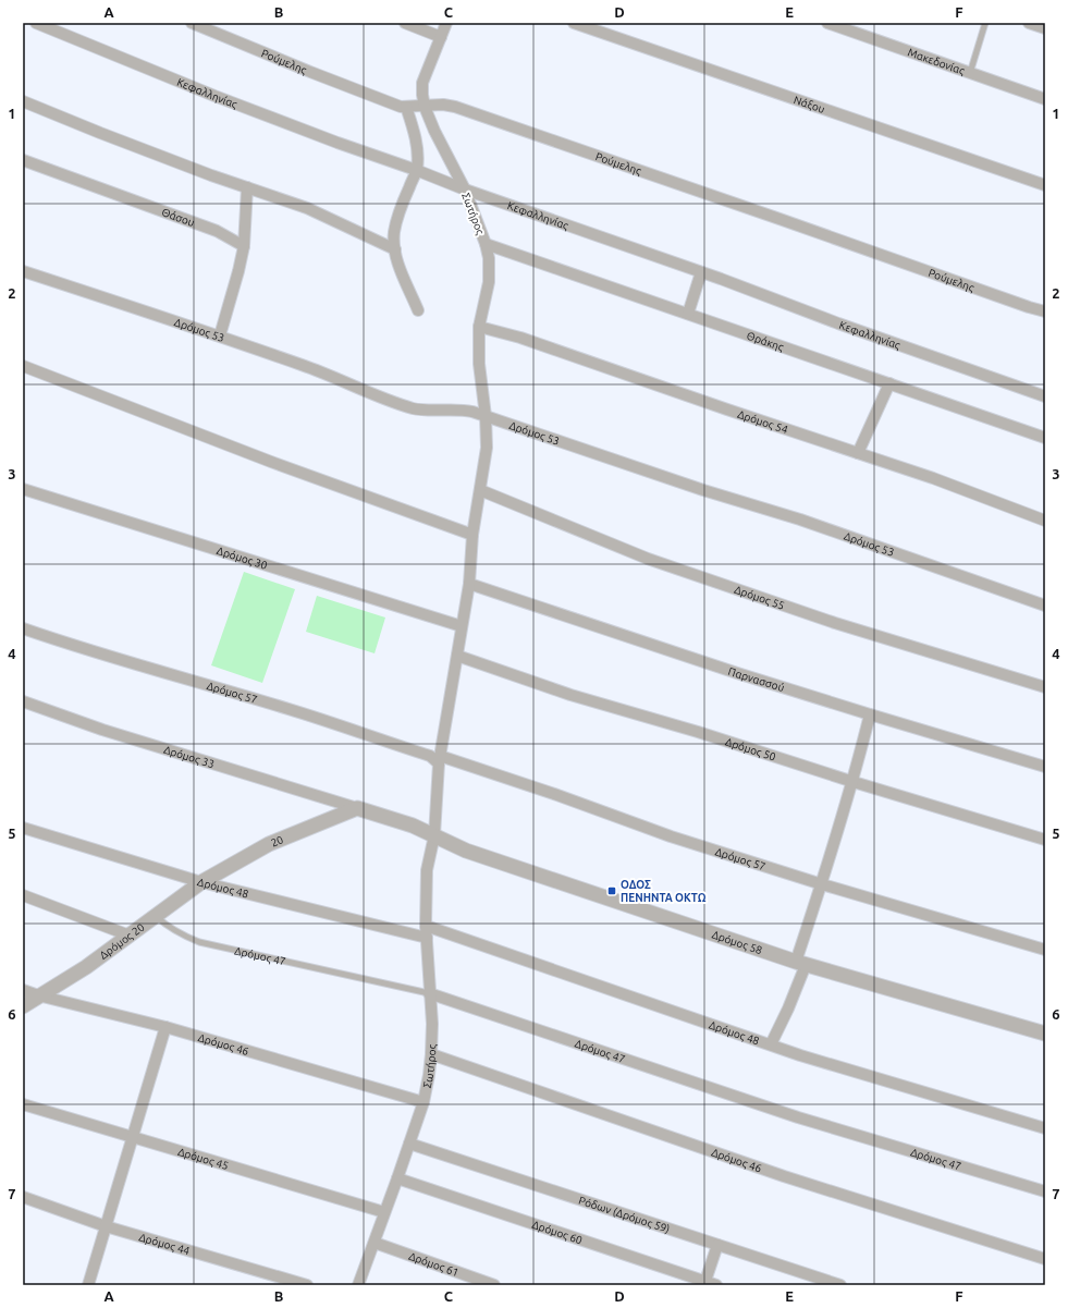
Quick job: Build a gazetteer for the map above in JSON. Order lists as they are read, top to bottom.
{
  "streets": {
    "street": [
      "Ρούμελης",
      "Μακεδονίας",
      "Κεφαλληνίας",
      "Νάξου",
      "Σωτήρος",
      "Θάσου",
      "Δρόμος 53",
      "Θράκης",
      "Δρόμος 54",
      "Δρόμος 30",
      "Δρόμος 55",
      "Παρνασσού",
      "Δρόμος 57",
      "Δρόμος 50",
      "Δρόμος 33",
      "20",
      "Δρόμος 48",
      "Δρόμος 20",
      "Δρόμος 58",
      "Δρόμος 47",
      "Δρόμος 46",
      "Δρόμος 45",
      "Ρόδων (Δρόμος 59)",
      "Δρόμος 60",
      "Δρόμος 44",
      "Δρόμος 61"
    ]
  },
  "crossings": [
    ["Ρούμελης", "Σωτήρος"],
    ["Κεφαλληνίας", "Σωτήρος"],
    ["Σωτήρος", "Δρόμος 53"],
    ["Σωτήρος", "Θράκης"],
    ["Σωτήρος", "Δρόμος 54"],
    ["Σωτήρος", "Δρόμος 30"],
    ["Σωτήρος", "Δρόμος 55"],
    ["Σωτήρος", "Παρνασσού"],
    ["Σωτήρος", "Δρόμος 57"],
    ["Σωτήρος", "Δρόμος 50"],
    ["Σωτήρος", "Δρόμος 48"],
    ["Σωτήρος", "Δρόμος 58"],
    ["Σωτήρος", "Δρόμος 47"],
    ["Σωτήρος", "Δρόμος 46"],
    ["Σωτήρος", "Δρόμος 45"],
    ["Σωτήρος", "Ρόδων (Δρόμος 59)"],
    ["Σωτήρος", "Δρόμος 60"],
    ["Σωτήρος", "Δρόμος 61"],
    ["Δρόμος 33", "20"],
    ["Δρόμος 33", "Δρόμος 58"],
    ["20", "Δρόμος 48"],
    ["20", "Δρόμος 20"],
    ["20", "Δρόμος 58"],
    ["Δρόμος 48", "Δρόμος 20"],
    ["Δρόμος 20", "Δρόμος 47"],
    ["Δρόμος 20", "Δρόμος 46"]
  ],
  "places": {
    "transit": ["ΟΔΟΣ ΠΕΝΗΝΤΑ ΟΚΤΩ"]
  },
  "grid": {
    "columns": [
      "A",
      "B",
      "C",
      "D",
      "E",
      "F"
    ],
    "rows": [
      "1",
      "2",
      "3",
      "4",
      "5",
      "6",
      "7"
    ]
  }
}
